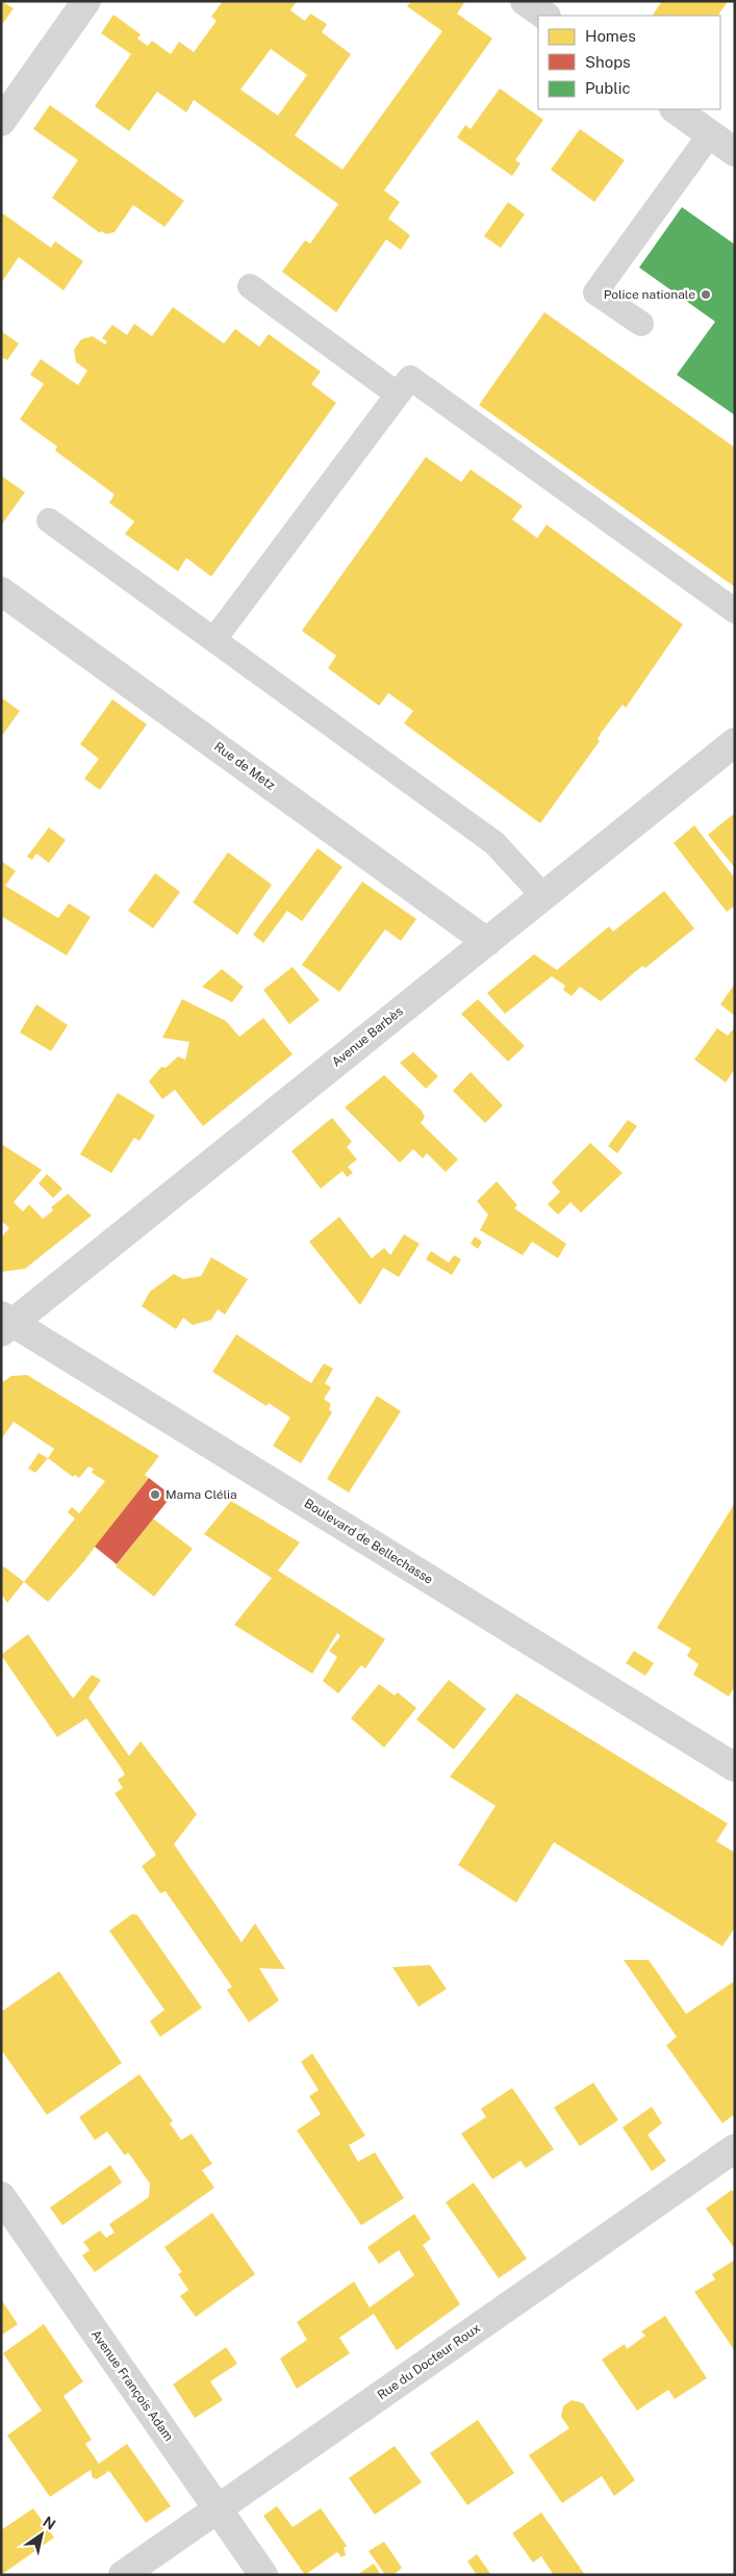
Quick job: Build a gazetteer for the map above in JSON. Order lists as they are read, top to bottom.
{
  "streets": {
    "street": [
      "Rue de Metz",
      "Avenue Barbès",
      "Boulevard de Bellechasse",
      "Rue du Docteur Roux",
      "Avenue François Adam"
    ]
  },
  "crossings": [
    ["Rue de Metz", "Avenue Barbès"],
    ["Avenue Barbès", "Boulevard de Bellechasse"],
    ["Rue du Docteur Roux", "Avenue François Adam"]
  ],
  "places": ["Police nationale", "Mama Clélia"],
  "legend": ["Homes", "Shops", "Public"],
  "north": "top right"
}
